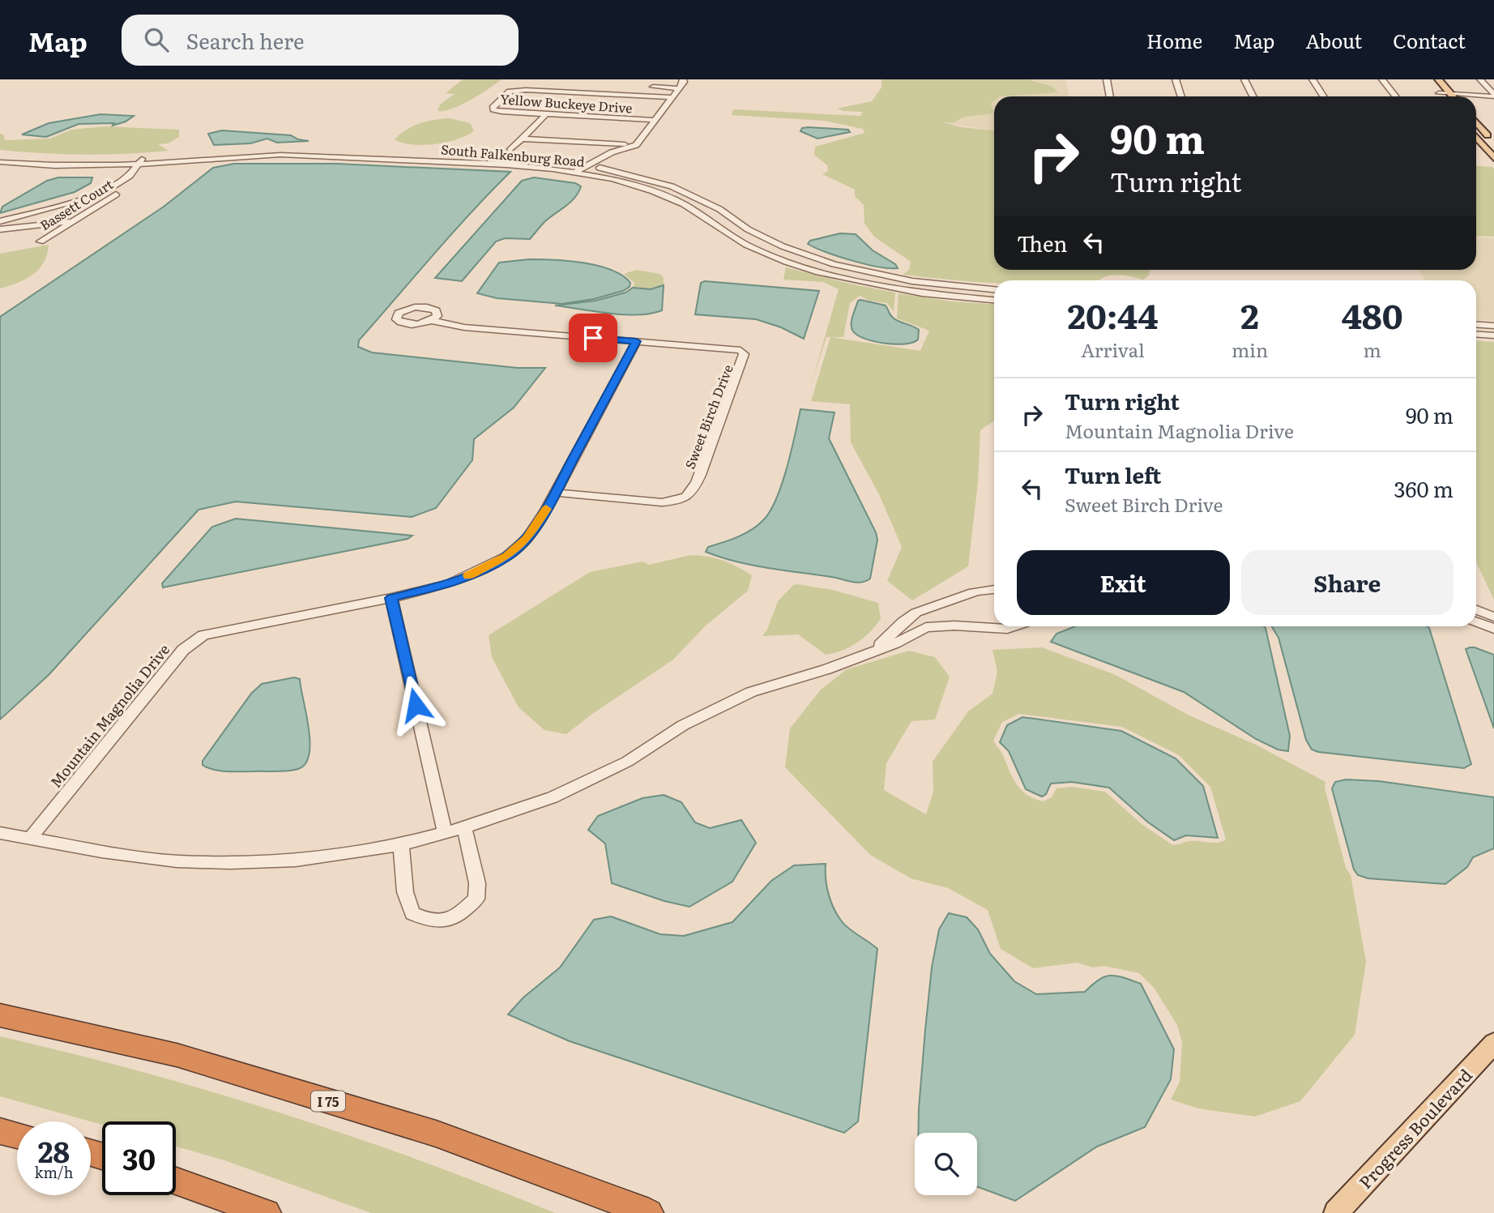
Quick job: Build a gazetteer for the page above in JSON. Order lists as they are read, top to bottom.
{
  "streets": {
    "highway": ["I 75"],
    "main road": ["Progress Boulevard"],
    "street": [
      "Yellow Buckeye Drive",
      "South Falkenburg Road",
      "Bassett Court",
      "Sweet Birch Drive",
      "Mountain Magnolia Drive"
    ]
  },
  "crossings": [
    ["Sweet Birch Drive", "Mountain Magnolia Drive"]
  ],
  "page": {
    "header": "Map",
    "search": "Search here",
    "nav": [
      "Home",
      "Map",
      "About",
      "Contact"
    ],
    "turn": ["90 m", "Turn right"],
    "then": "Then",
    "eta": [
      "20:44",
      "Arrival",
      "2",
      "min",
      "480",
      "m"
    ],
    "list": [
      {
        "name": "Turn right",
        "note": "Mountain Magnolia Drive",
        "value": "90 m"
      },
      {
        "name": "Turn left",
        "note": "Sweet Birch Drive",
        "value": "360 m"
      }
    ],
    "buttons": ["Exit", "Share"],
    "speed": "28 km/h",
    "limit": "30"
  }
}
